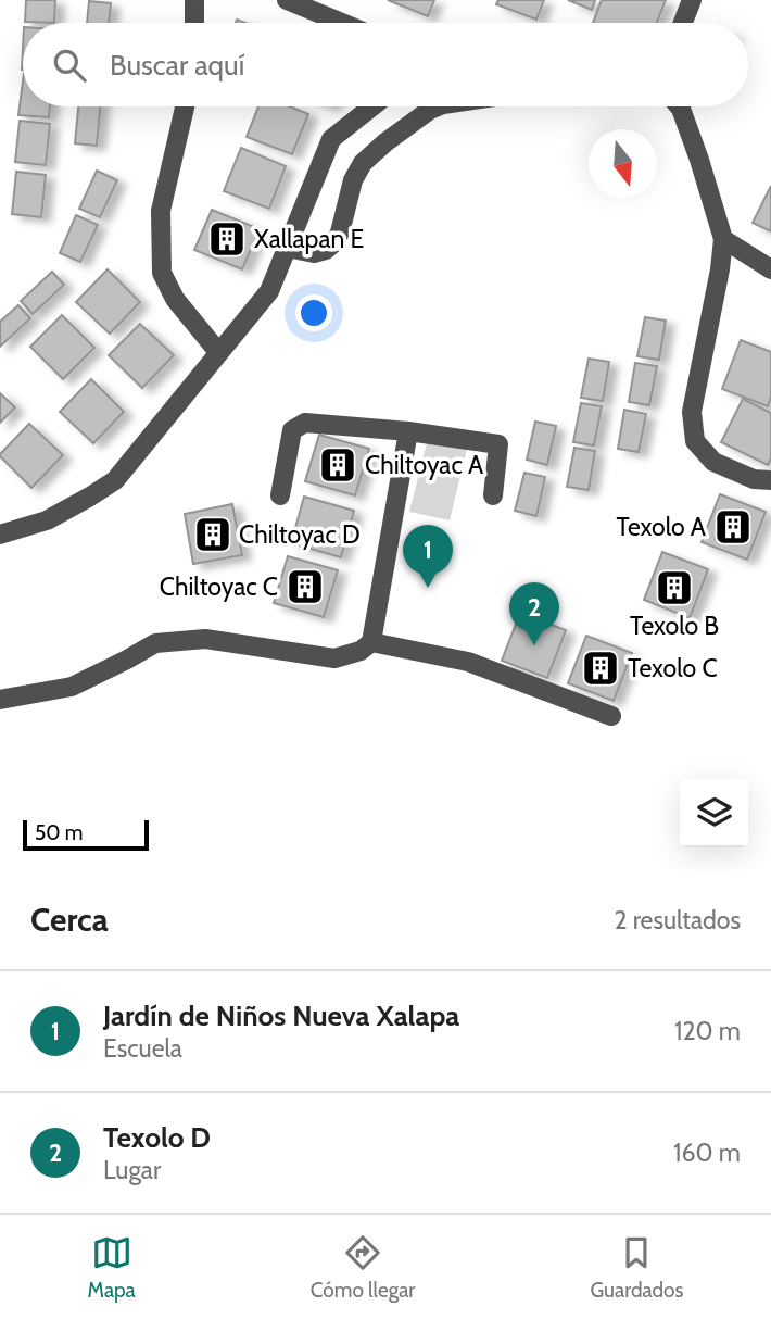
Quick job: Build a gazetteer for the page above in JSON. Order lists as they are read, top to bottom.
{
  "places": {
    "building": [
      "Xallapan E",
      "Chiltoyac A",
      "Texolo A",
      "Chiltoyac D",
      "Chiltoyac C",
      "Texolo B",
      "Texolo C"
    ]
  },
  "scale_bar": "50 m",
  "north": "bottom",
  "page": {
    "search": "Buscar aquí",
    "pins": ["1", "2"],
    "scale": "50 m",
    "heading": ["Cerca", "2 resultados"],
    "list": [
      {
        "mark": "1",
        "name": "Jardín de Niños Nueva Xalapa",
        "note": "Escuela",
        "value": "120 m"
      },
      {
        "mark": "2",
        "name": "Texolo D",
        "note": "Lugar",
        "value": "160 m"
      }
    ],
    "nav": ["Mapa", "Cómo llegar", "Guardados"]
  }
}
